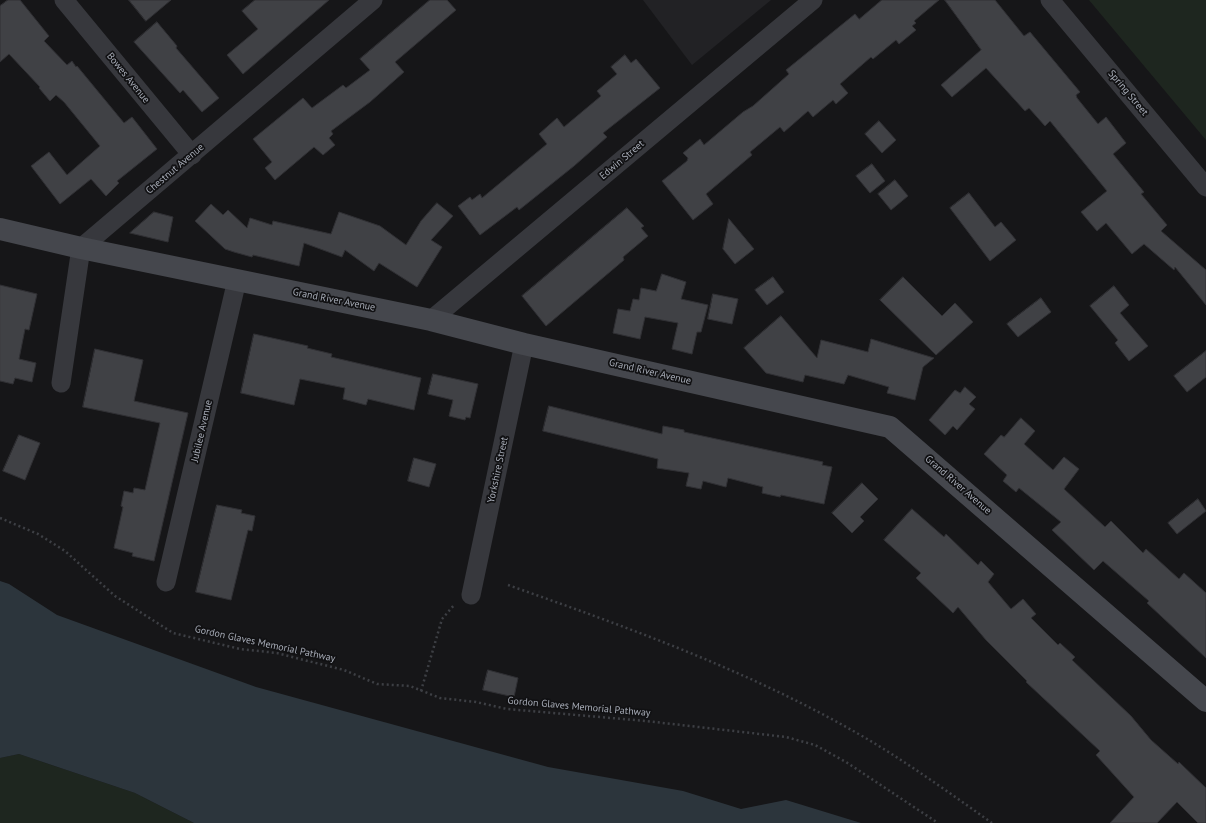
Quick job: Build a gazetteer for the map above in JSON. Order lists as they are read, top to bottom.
{
  "streets": {
    "street": [
      "Bowes Avenue",
      "Spring Street",
      "Edwin Street",
      "Chestnut Avenue",
      "Grand River Avenue",
      "Jubilee Avenue",
      "Yorkshire Street"
    ],
    "path": ["Gordon Glaves Memorial Pathway"]
  },
  "crossings": [
    ["Bowes Avenue", "Chestnut Avenue"],
    ["Edwin Street", "Grand River Avenue"],
    ["Chestnut Avenue", "Grand River Avenue"],
    ["Grand River Avenue", "Jubilee Avenue"],
    ["Grand River Avenue", "Yorkshire Street"]
  ]
}
